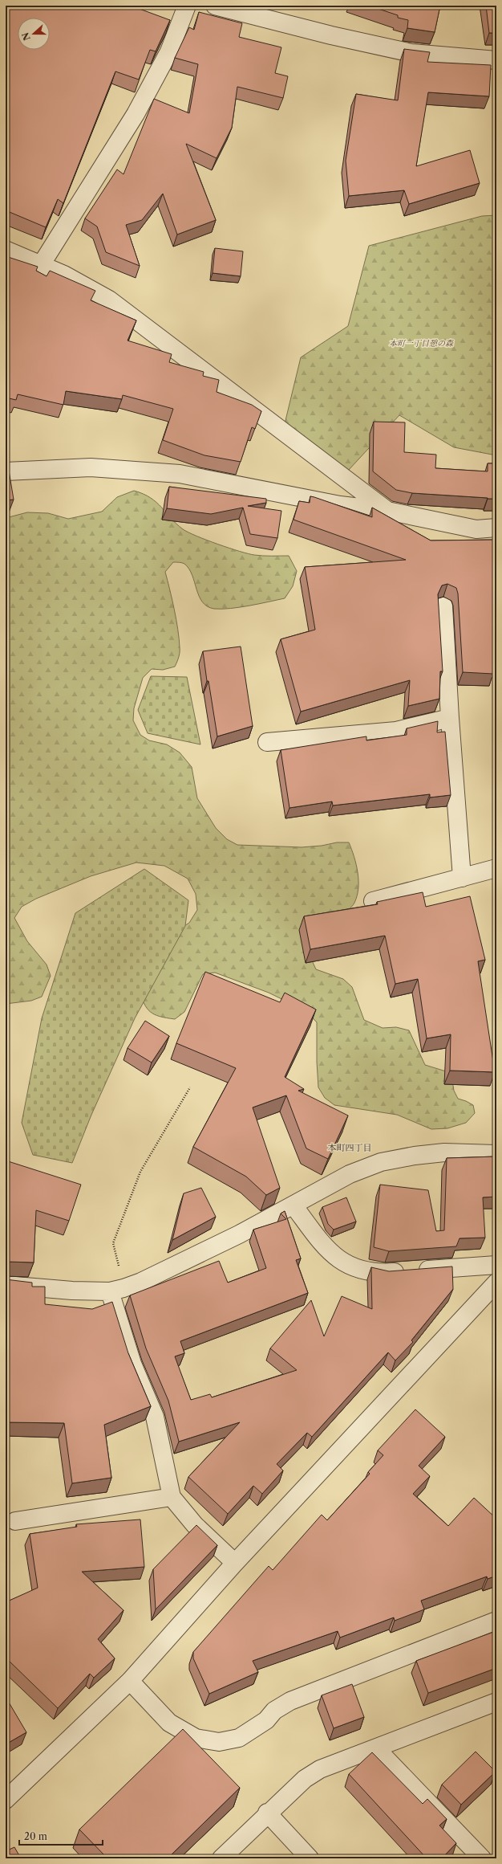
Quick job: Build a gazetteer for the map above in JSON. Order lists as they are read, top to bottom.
{
  "districts": ["本町四丁目"],
  "parks": ["本町一丁目憩の森"],
  "scale_bar": "20 m",
  "north": "left"
}
